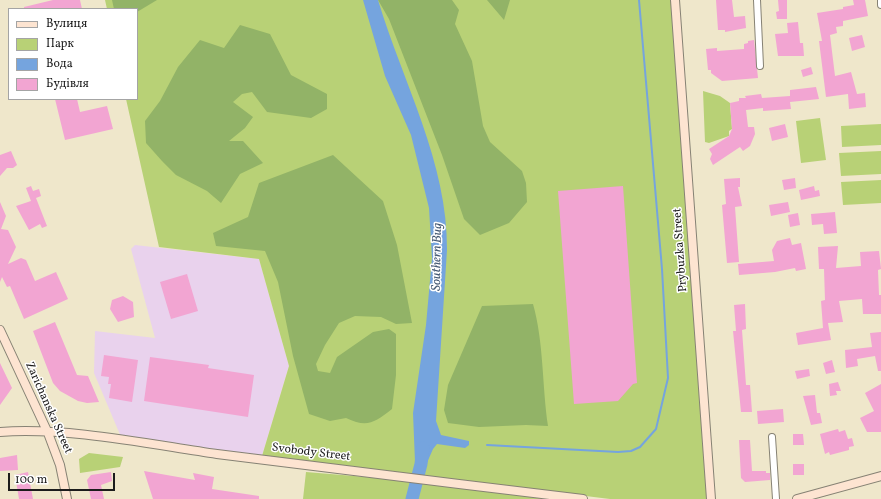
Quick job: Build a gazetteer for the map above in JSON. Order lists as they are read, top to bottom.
{
  "streets": {
    "main road": ["Prybuzka Street", "Zarichanska Street", "Svobody Street"]
  },
  "crossings": [
    ["Zarichanska Street", "Svobody Street"]
  ],
  "water": ["Southern Bug"],
  "legend": [
    "Вулиця",
    "Парк",
    "Вода",
    "Будівля"
  ],
  "scale_bar": "100 m"
}
